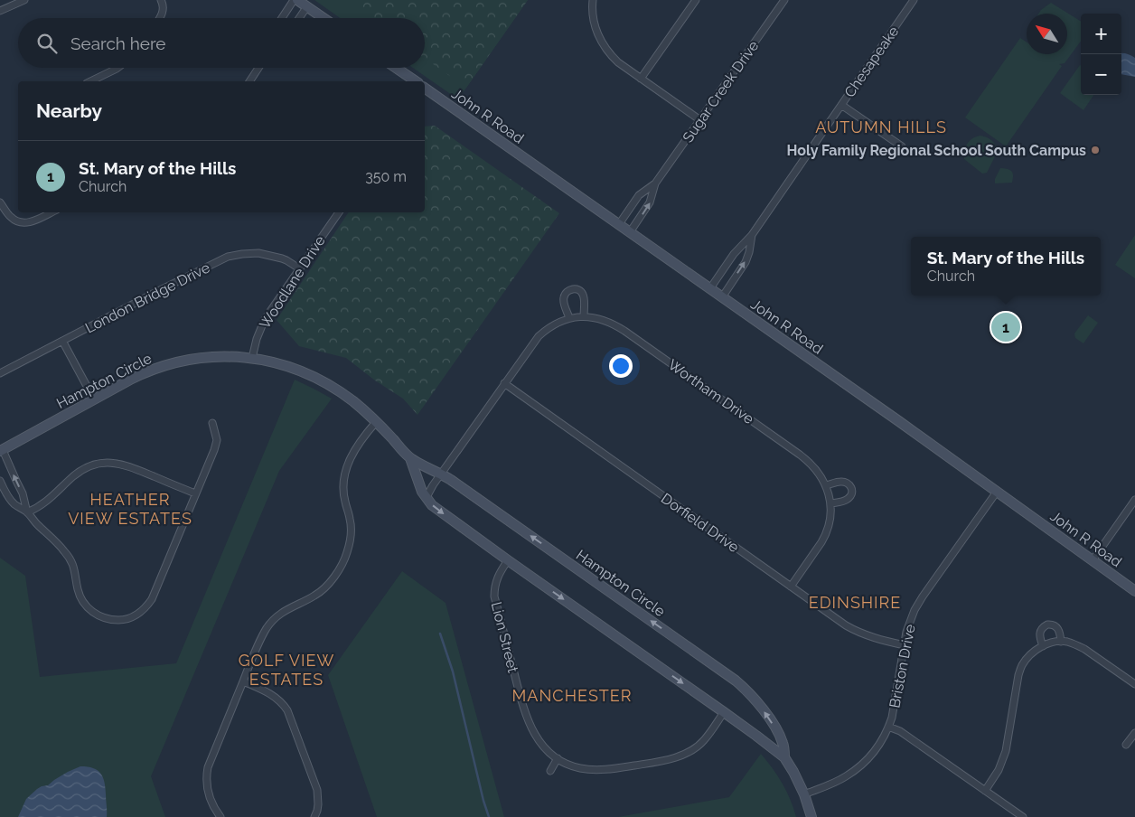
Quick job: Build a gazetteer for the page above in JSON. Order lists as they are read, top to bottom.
{
  "streets": {
    "street": [
      "Chesapeake",
      "Sugar Creek Drive",
      "John R Road",
      "Woodlane Drive",
      "London Bridge Drive",
      "Hampton Circle",
      "Wortham Drive",
      "Dorfield Drive",
      "Lion Street",
      "Briston Drive"
    ]
  },
  "crossings": [
    ["Chesapeake", "John R Road"],
    ["Sugar Creek Drive", "John R Road"],
    ["John R Road", "Briston Drive"],
    ["Woodlane Drive", "London Bridge Drive"],
    ["Woodlane Drive", "Hampton Circle"],
    ["Hampton Circle", "Wortham Drive"],
    ["Hampton Circle", "Lion Street"],
    ["Hampton Circle", "Briston Drive"],
    ["Wortham Drive", "Dorfield Drive"],
    ["Dorfield Drive", "Briston Drive"]
  ],
  "districts": [
    "AUTUMN HILLS",
    "HEATHER VIEW ESTATES",
    "EDINSHIRE",
    "GOLF VIEW ESTATES",
    "MANCHESTER"
  ],
  "places": ["Holy Family Regional School South Campus"],
  "north": "top left",
  "page": {
    "map_buttons": ["+", "−"],
    "search": "Search here",
    "heading": "Nearby",
    "list": [
      {
        "mark": "1",
        "name": "St. Mary of the Hills",
        "note": "Church",
        "value": "350 m"
      }
    ],
    "popup": ["St. Mary of the Hills", "Church"],
    "pins": "1"
  }
}
